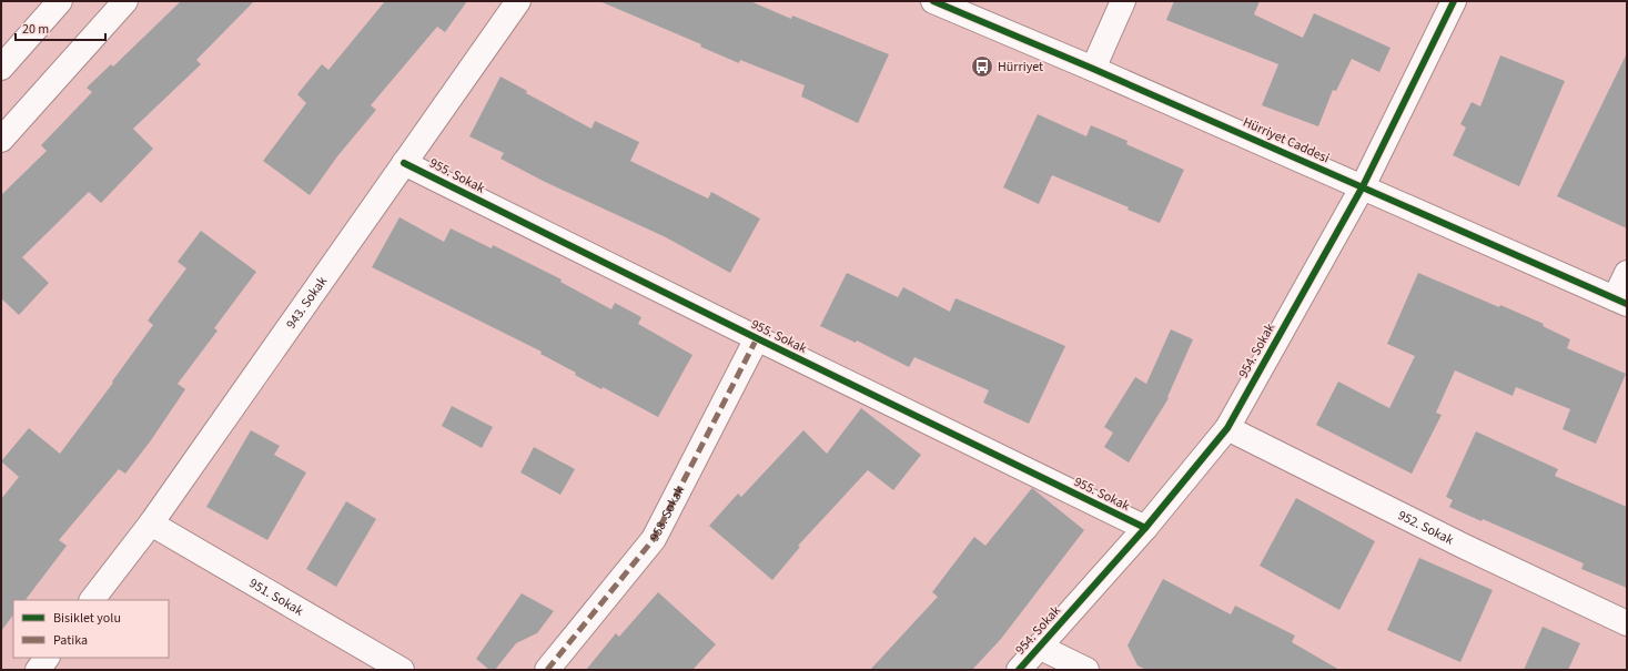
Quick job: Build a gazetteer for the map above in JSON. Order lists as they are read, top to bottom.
{
  "streets": {
    "street": [
      "Hürriyet Caddesi",
      "955. Sokak",
      "943. Sokak",
      "954. Sokak",
      "958. Sokak",
      "952. Sokak",
      "951. Sokak"
    ]
  },
  "crossings": [
    ["Hürriyet Caddesi", "954. Sokak"],
    ["955. Sokak", "943. Sokak"],
    ["955. Sokak", "954. Sokak"],
    ["955. Sokak", "958. Sokak"],
    ["943. Sokak", "951. Sokak"],
    ["954. Sokak", "952. Sokak"]
  ],
  "places": {
    "bus stop": ["Hürriyet"]
  },
  "legend": ["Bisiklet yolu", "Patika"],
  "scale_bar": "20 m"
}
